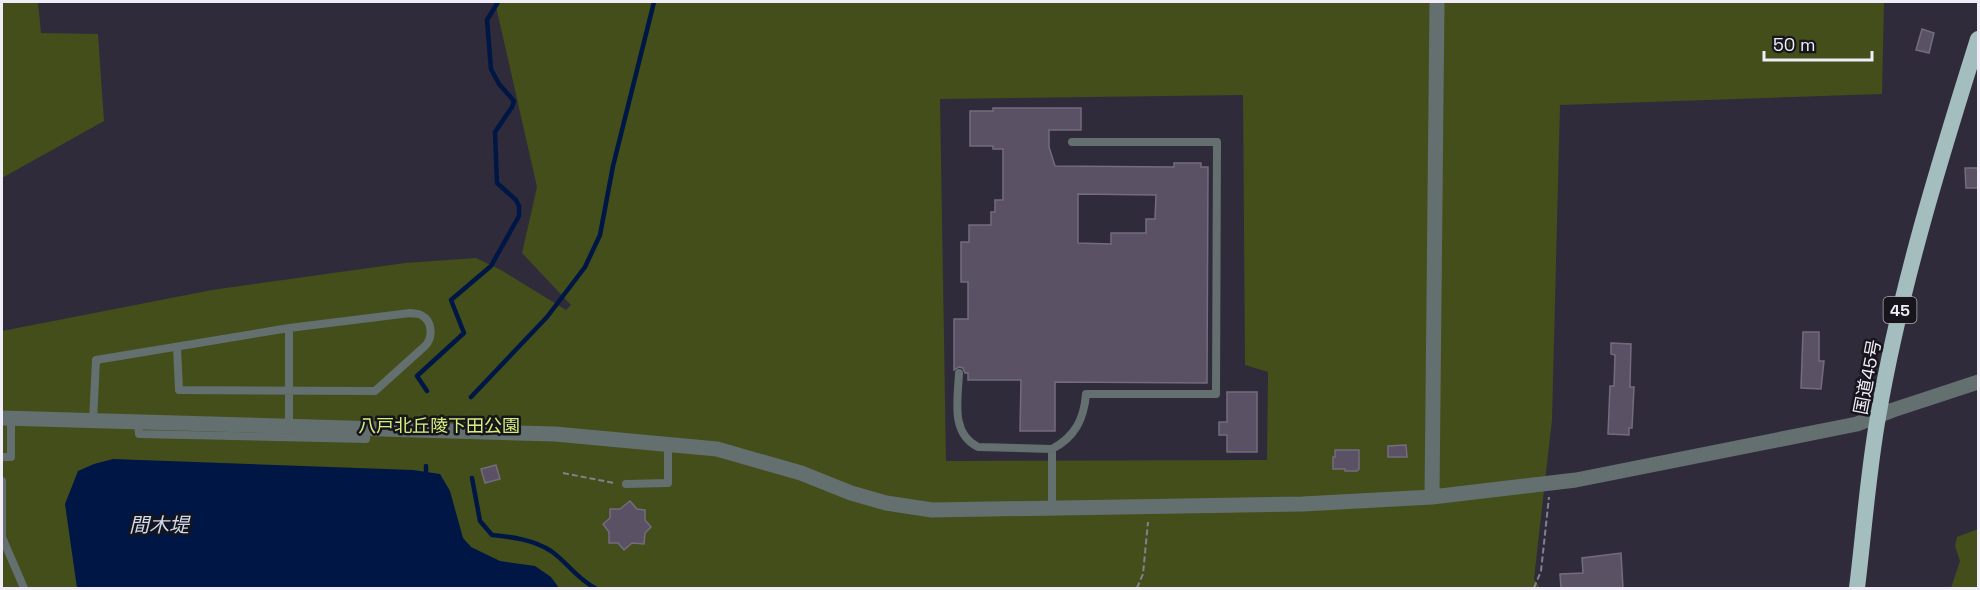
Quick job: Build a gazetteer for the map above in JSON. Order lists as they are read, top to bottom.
{
  "streets": {
    "highway": ["45", "国道45号"]
  },
  "water": ["間木堤"],
  "parks": ["八戸北丘陵下田公園"],
  "scale_bar": "50 m"
}
